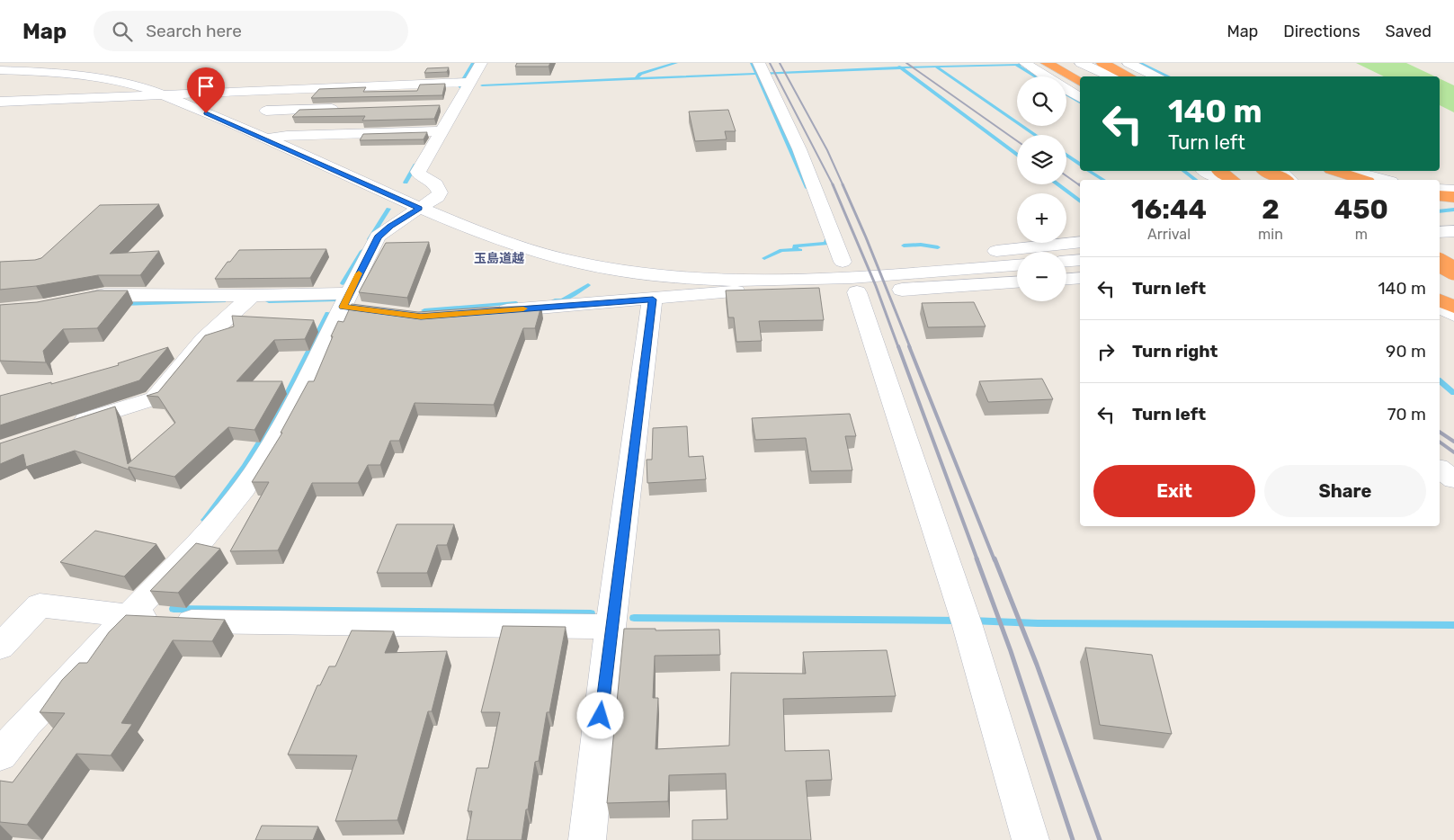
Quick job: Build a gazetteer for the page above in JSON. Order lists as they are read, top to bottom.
{
  "districts": ["玉島道越"],
  "page": {
    "header": "Map",
    "search": "Search here",
    "nav": ["Map", "Directions", "Saved"],
    "map_buttons": ["+", "−"],
    "turn": ["140 m", "Turn left"],
    "eta": [
      "16:44",
      "Arrival",
      "2",
      "min",
      "450",
      "m"
    ],
    "list": [
      {
        "name": "Turn left",
        "value": "140 m"
      },
      {
        "name": "Turn right",
        "value": "90 m"
      },
      {
        "name": "Turn left",
        "value": "70 m"
      }
    ],
    "buttons": ["Exit", "Share"]
  }
}
